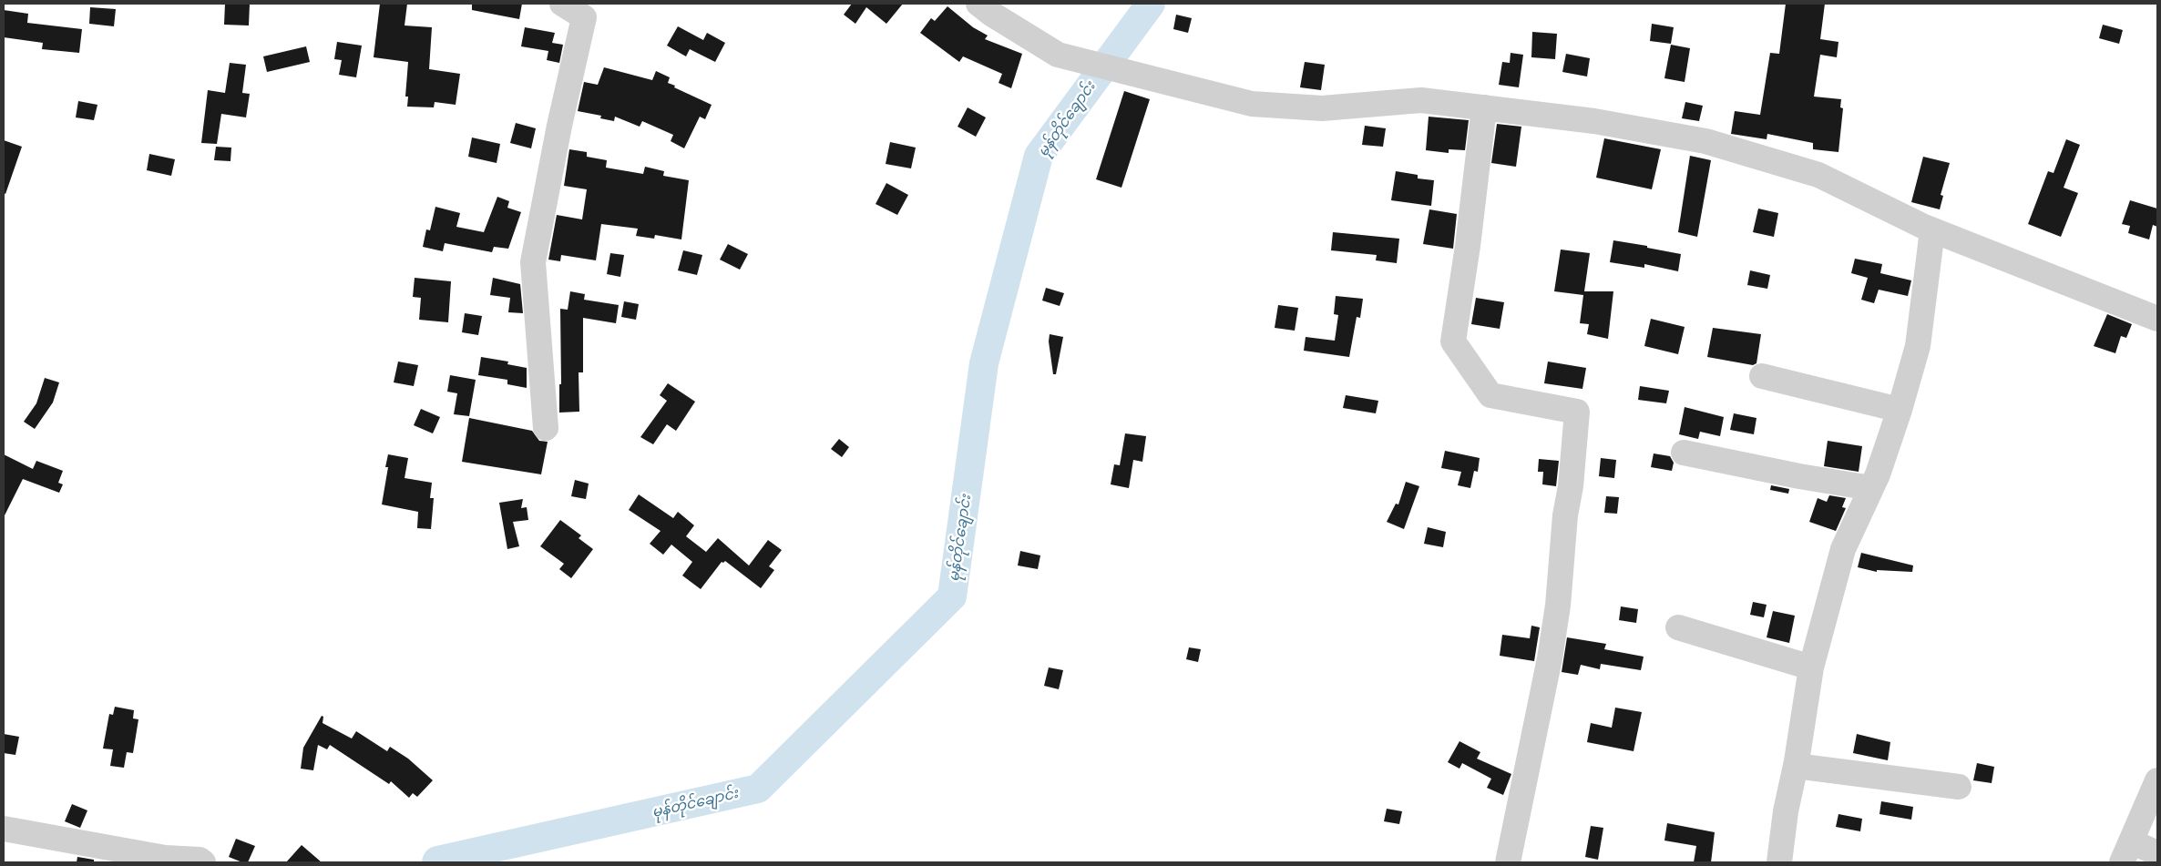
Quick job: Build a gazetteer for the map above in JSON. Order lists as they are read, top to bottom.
{
  "water": ["မုန်တိုင်ချောင်း"]
}
